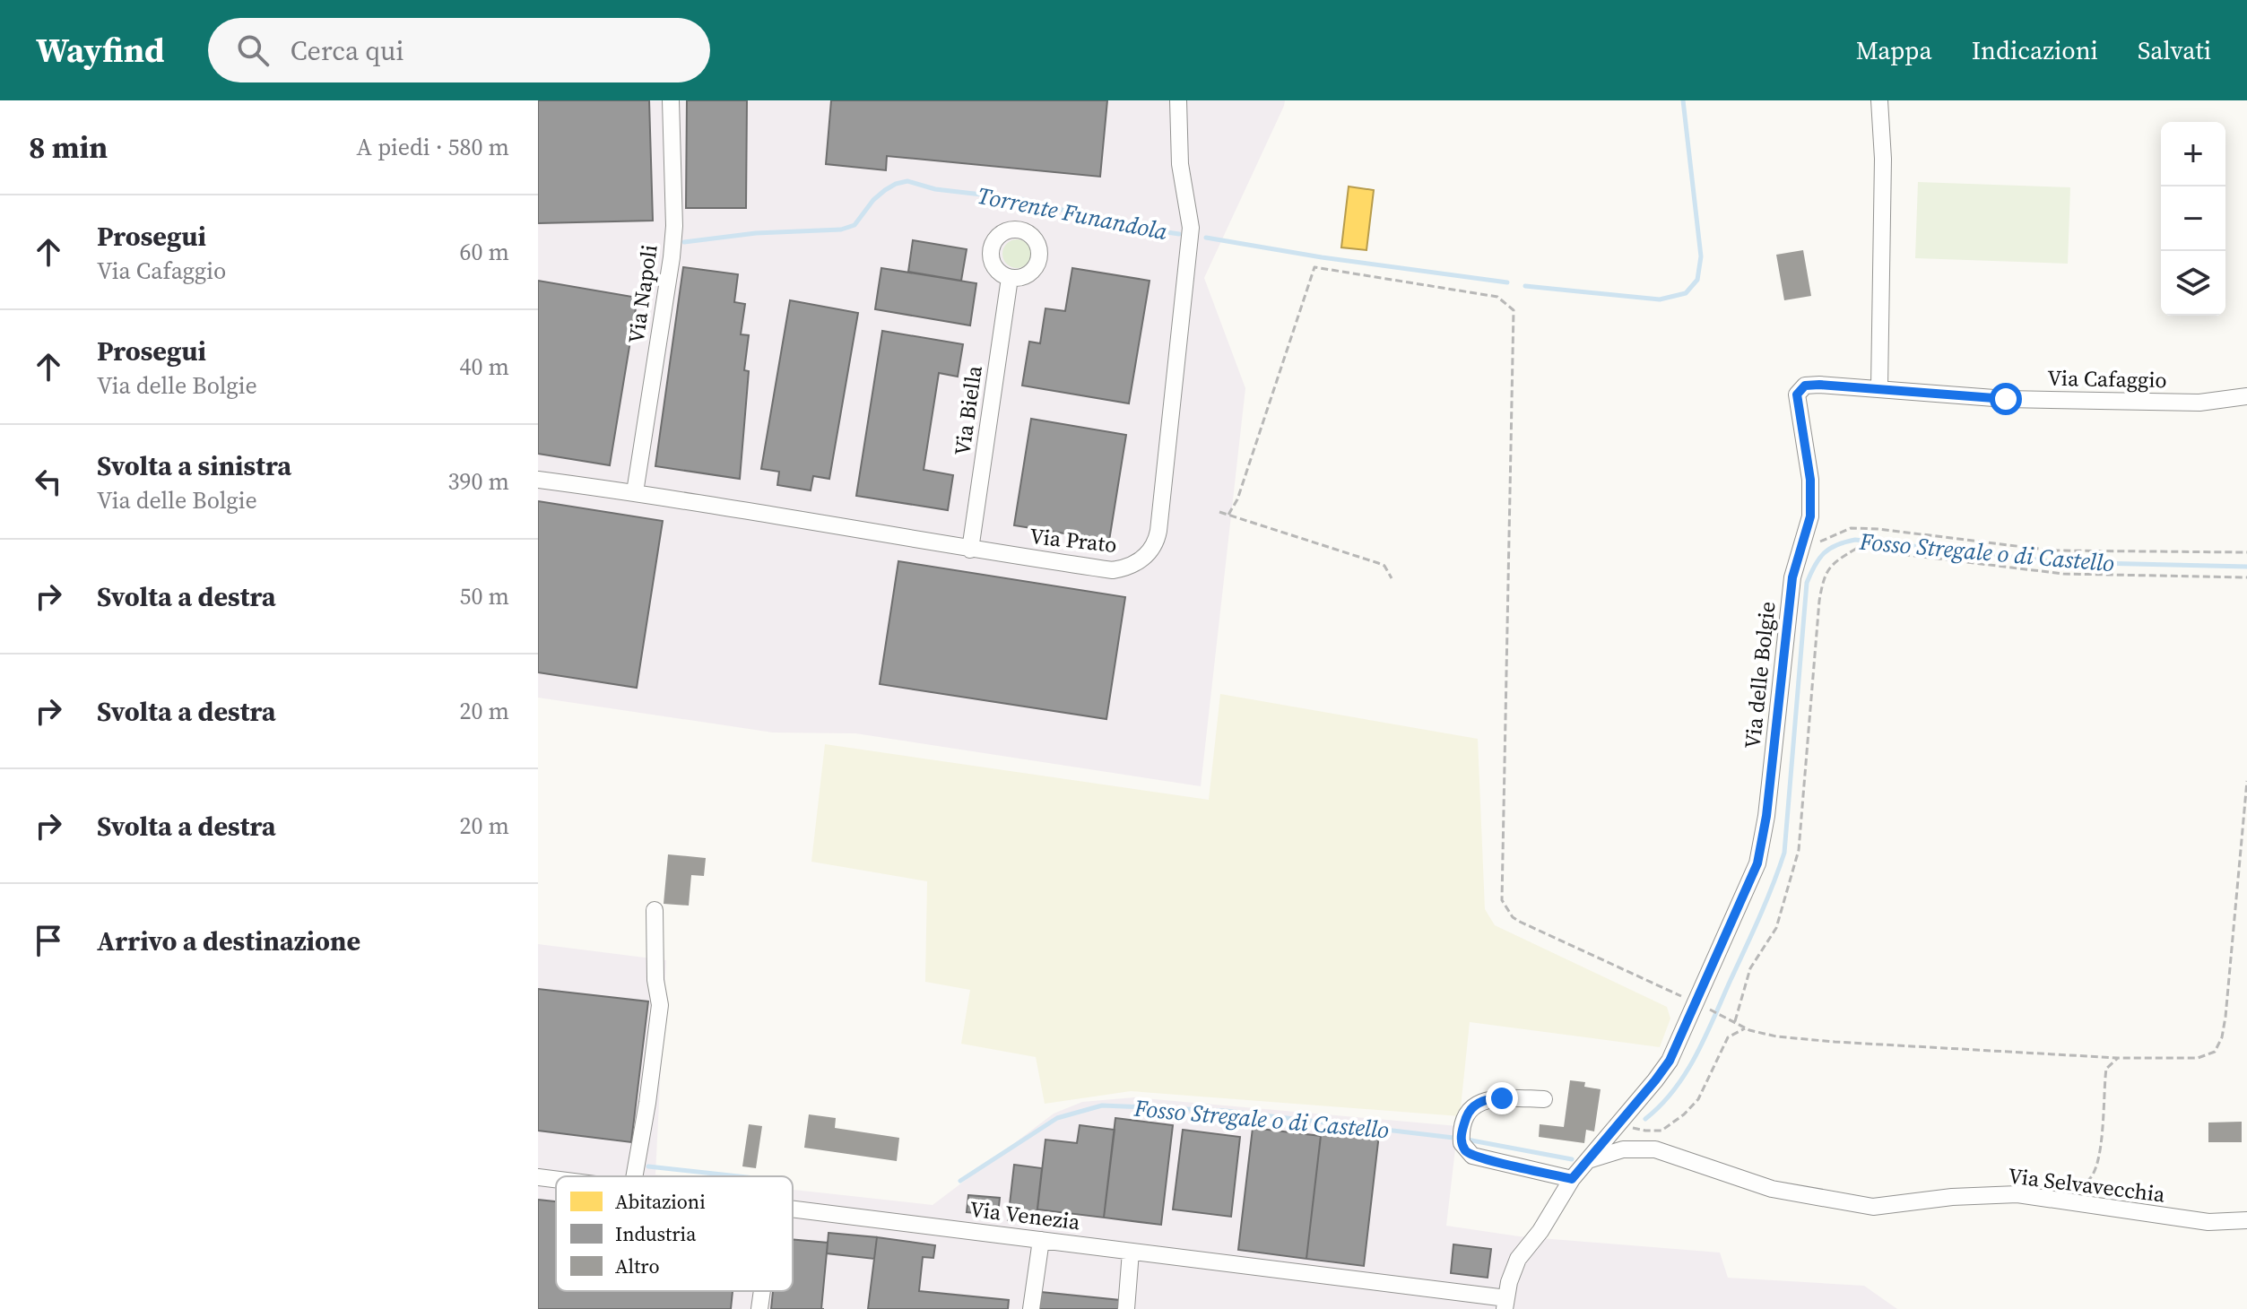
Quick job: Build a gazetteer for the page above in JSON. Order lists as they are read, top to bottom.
{
  "streets": {
    "street": [
      "Via Napoli",
      "Via Cafaggio",
      "Via Biella",
      "Via Prato",
      "Via delle Bolgie",
      "Via Selvavecchia",
      "Via Venezia"
    ]
  },
  "crossings": [
    ["Via Napoli", "Via Prato"],
    ["Via Cafaggio", "Via delle Bolgie"],
    ["Via Biella", "Via Prato"],
    ["Via delle Bolgie", "Via Selvavecchia"],
    ["Via delle Bolgie", "Via Venezia"]
  ],
  "water": ["Torrente Funandola", "Fosso Stregale o di Castello"],
  "legend": ["Abitazioni", "Industria", "Altro"],
  "page": {
    "header": "Wayfind",
    "search": "Cerca qui",
    "nav": ["Mappa", "Indicazioni", "Salvati"],
    "heading": ["8 min", "A piedi · 580 m"],
    "map_buttons": ["+", "−"],
    "list": [
      ["Prosegui", "Via Cafaggio", "60 m"],
      ["Prosegui", "Via delle Bolgie", "40 m"],
      ["Svolta a sinistra", "Via delle Bolgie", "390 m"],
      ["Svolta a destra", "50 m"],
      ["Svolta a destra", "20 m"],
      ["Svolta a destra", "20 m"],
      "Arrivo a destinazione"
    ]
  }
}
